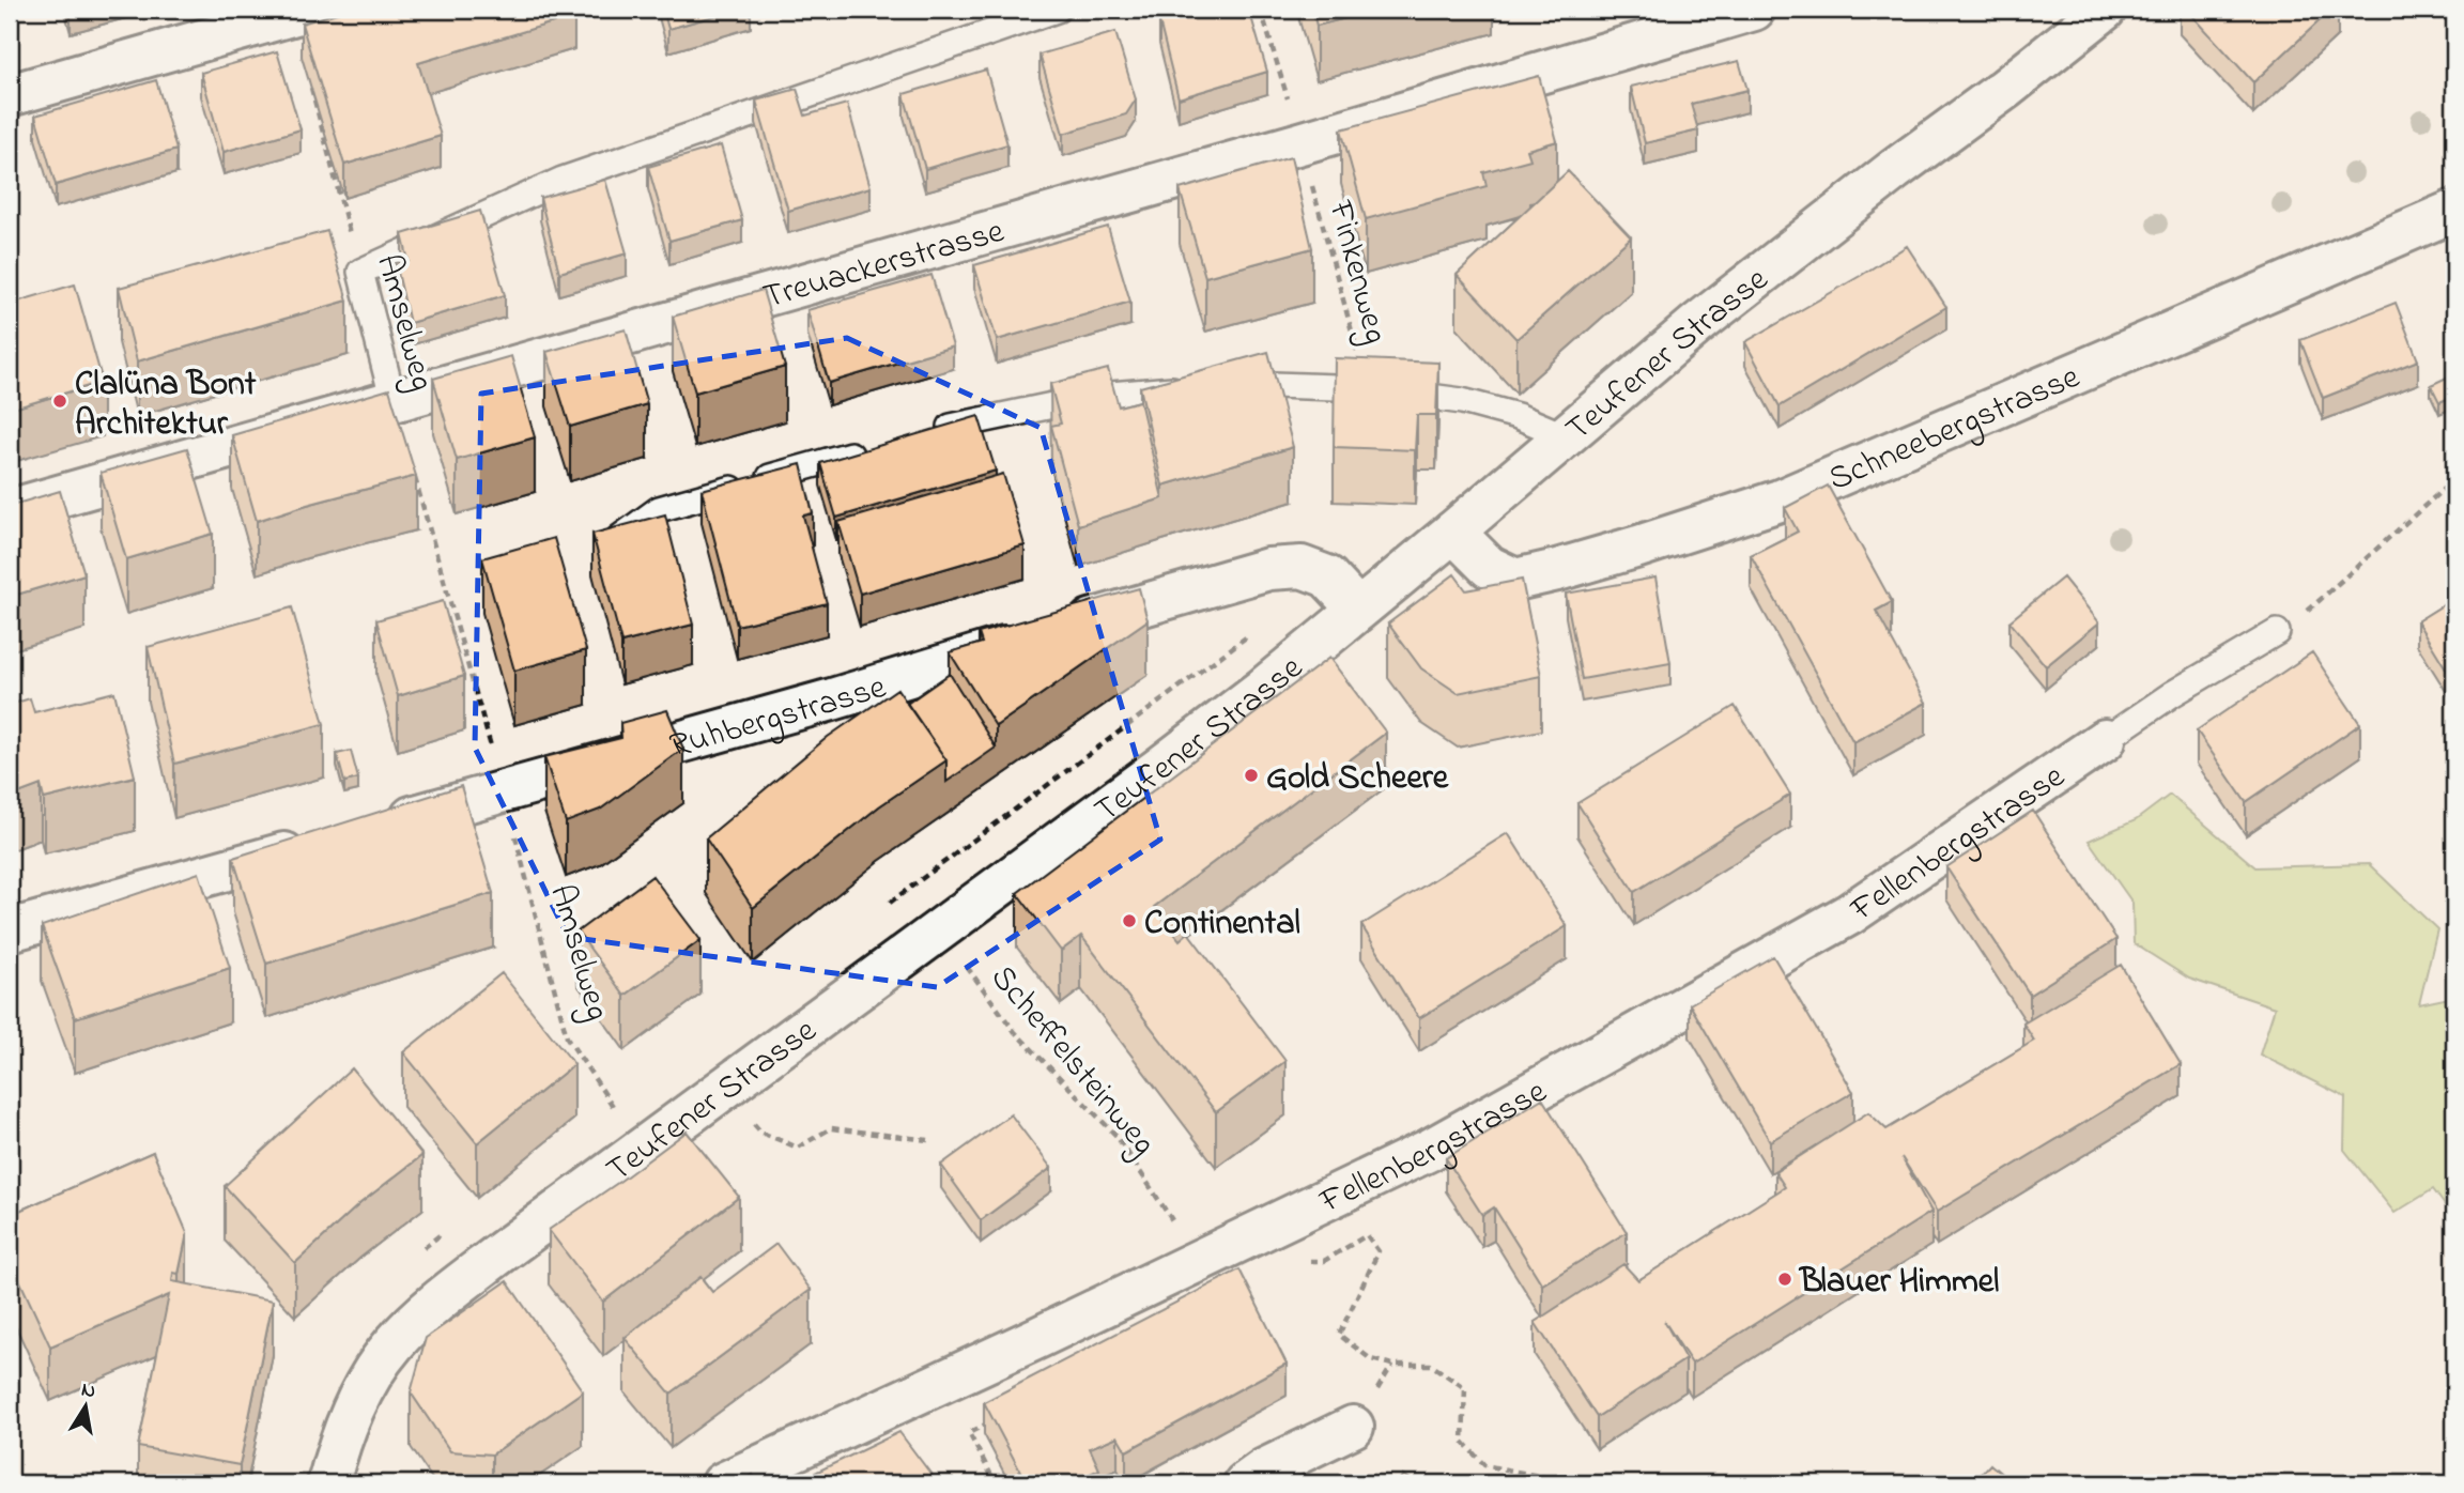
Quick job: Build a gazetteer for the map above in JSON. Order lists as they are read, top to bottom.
{
  "streets": {
    "street": [
      "Treuackerstrasse",
      "Teufener Strasse",
      "Schneebergstrasse",
      "Ruhbergstrasse",
      "Fellenbergstrasse"
    ],
    "lane": ["Amselweg"],
    "path": ["Finkenweg", "Scheffelsteinweg"]
  },
  "crossings": [
    ["Treuackerstrasse", "Amselweg"],
    ["Teufener Strasse", "Schneebergstrasse"],
    ["Teufener Strasse", "Ruhbergstrasse"]
  ],
  "places": [
    "Clalüna Bont Architektur",
    "Gold Scheere",
    "Continental",
    "Blauer Himmel"
  ],
  "north": "top"
}
